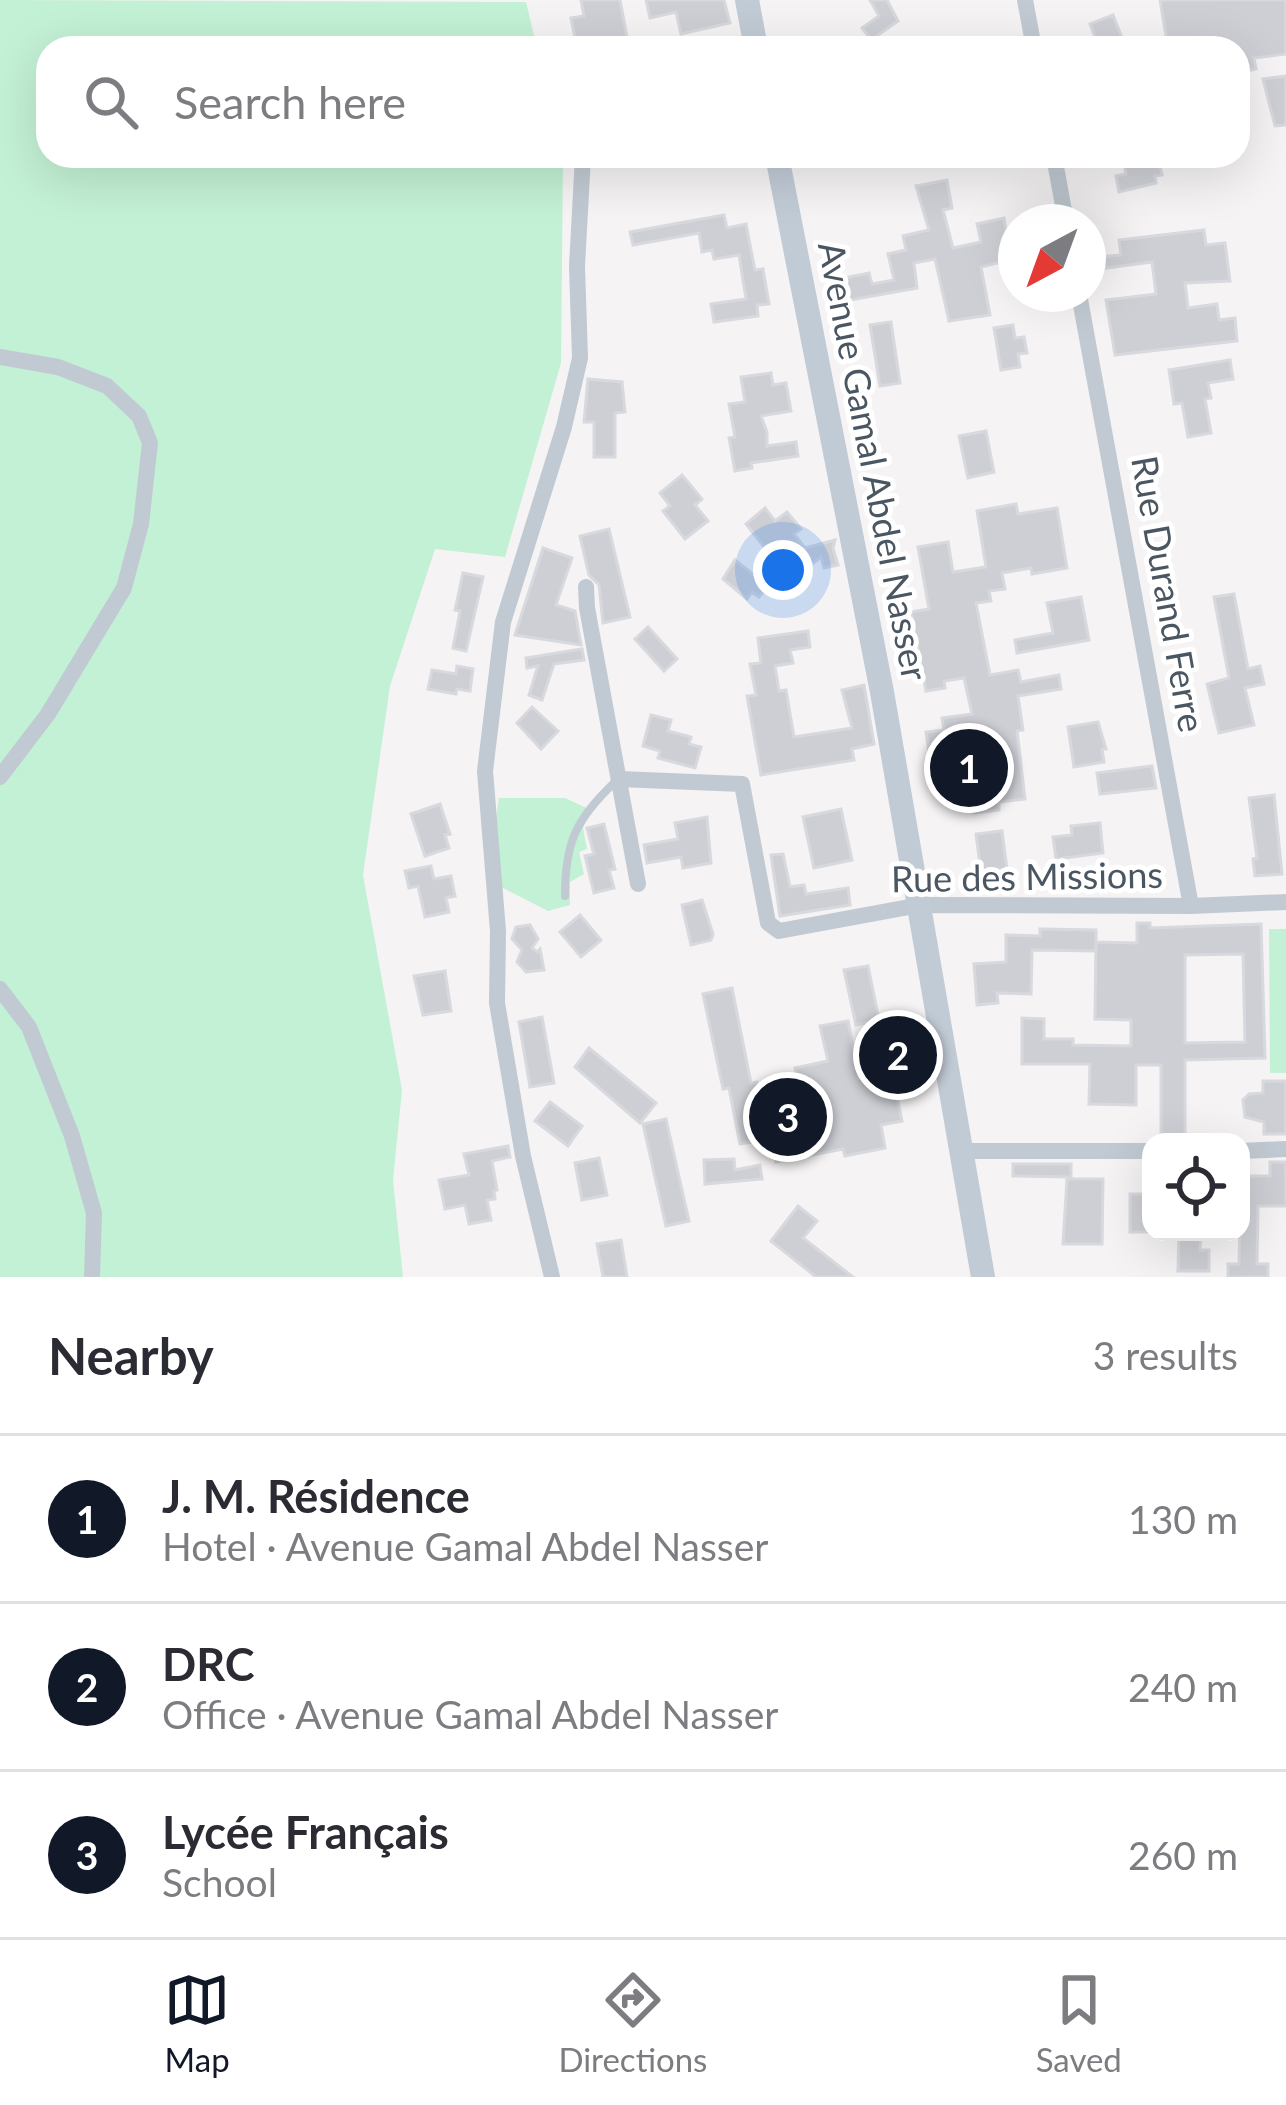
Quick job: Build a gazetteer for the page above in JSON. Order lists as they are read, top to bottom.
{
  "streets": {
    "street": ["Avenue Gamal Abdel Nasser", "Rue Durand Ferre", "Rue des Missions"]
  },
  "crossings": [
    ["Avenue Gamal Abdel Nasser", "Rue des Missions"],
    ["Rue Durand Ferre", "Rue des Missions"]
  ],
  "north": "bottom left",
  "page": {
    "search": "Search here",
    "pins": ["1", "2", "3"],
    "heading": ["Nearby", "3 results"],
    "list": [
      {
        "mark": "1",
        "name": "J. M. Résidence",
        "note": "Hotel · Avenue Gamal Abdel Nasser",
        "value": "130 m"
      },
      {
        "mark": "2",
        "name": "DRC",
        "note": "Office · Avenue Gamal Abdel Nasser",
        "value": "240 m"
      },
      {
        "mark": "3",
        "name": "Lycée Français",
        "note": "School",
        "value": "260 m"
      }
    ],
    "nav": ["Map", "Directions", "Saved"]
  }
}
